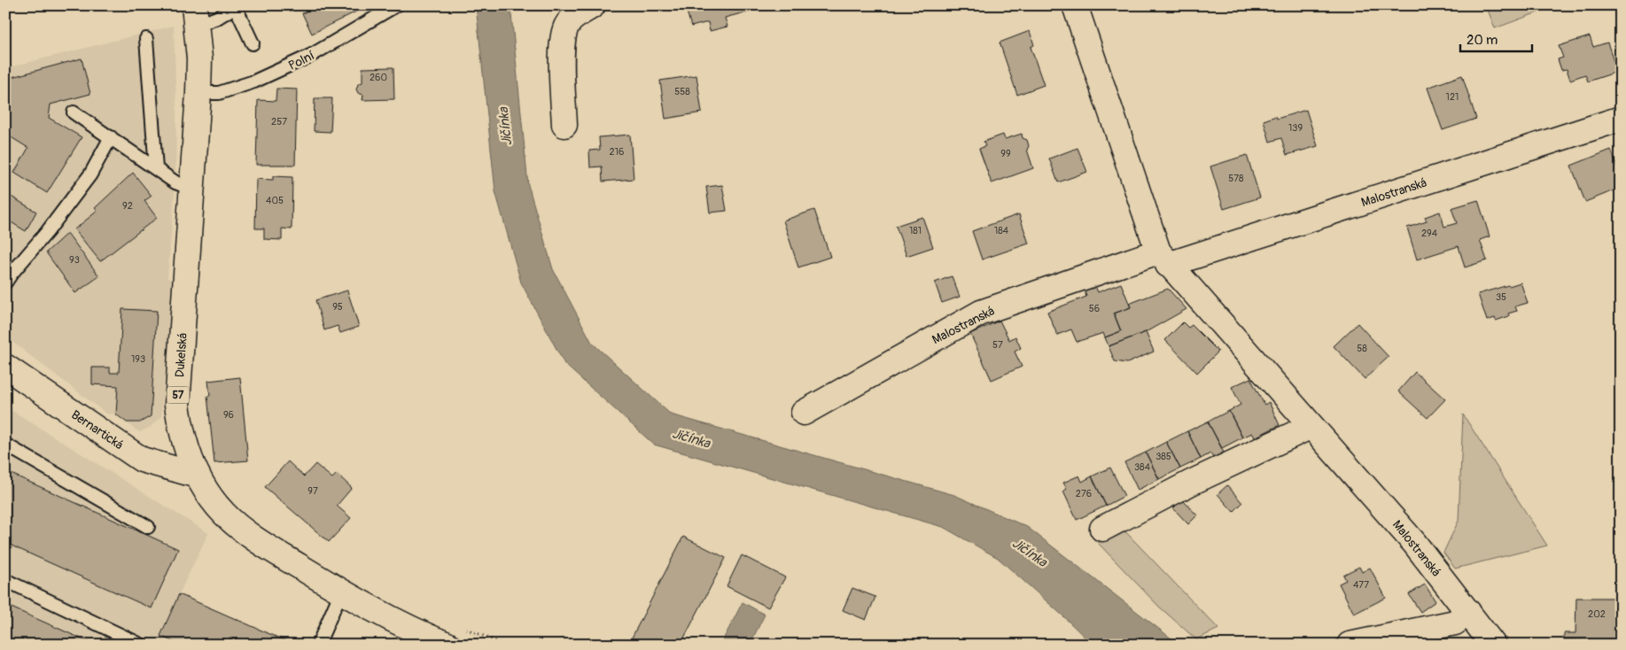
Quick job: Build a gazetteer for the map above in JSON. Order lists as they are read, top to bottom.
{
  "streets": {
    "street": [
      "Malostranská",
      "Dukelská",
      "57",
      "Bernartická"
    ],
    "lane": ["Polní"]
  },
  "crossings": [
    ["Polní", "Dukelská"],
    ["Dukelská", "Bernartická"]
  ],
  "water": ["Jičínka"],
  "house_numbers": [
    "260",
    "558",
    "121",
    "257",
    "139",
    "216",
    "99",
    "578",
    "405",
    "92",
    "181",
    "184",
    "294",
    "93",
    "35",
    "95",
    "56",
    "57",
    "58",
    "193",
    "96",
    "385",
    "384",
    "97",
    "276",
    "477",
    "202"
  ],
  "scale_bar": "20 m"
}
